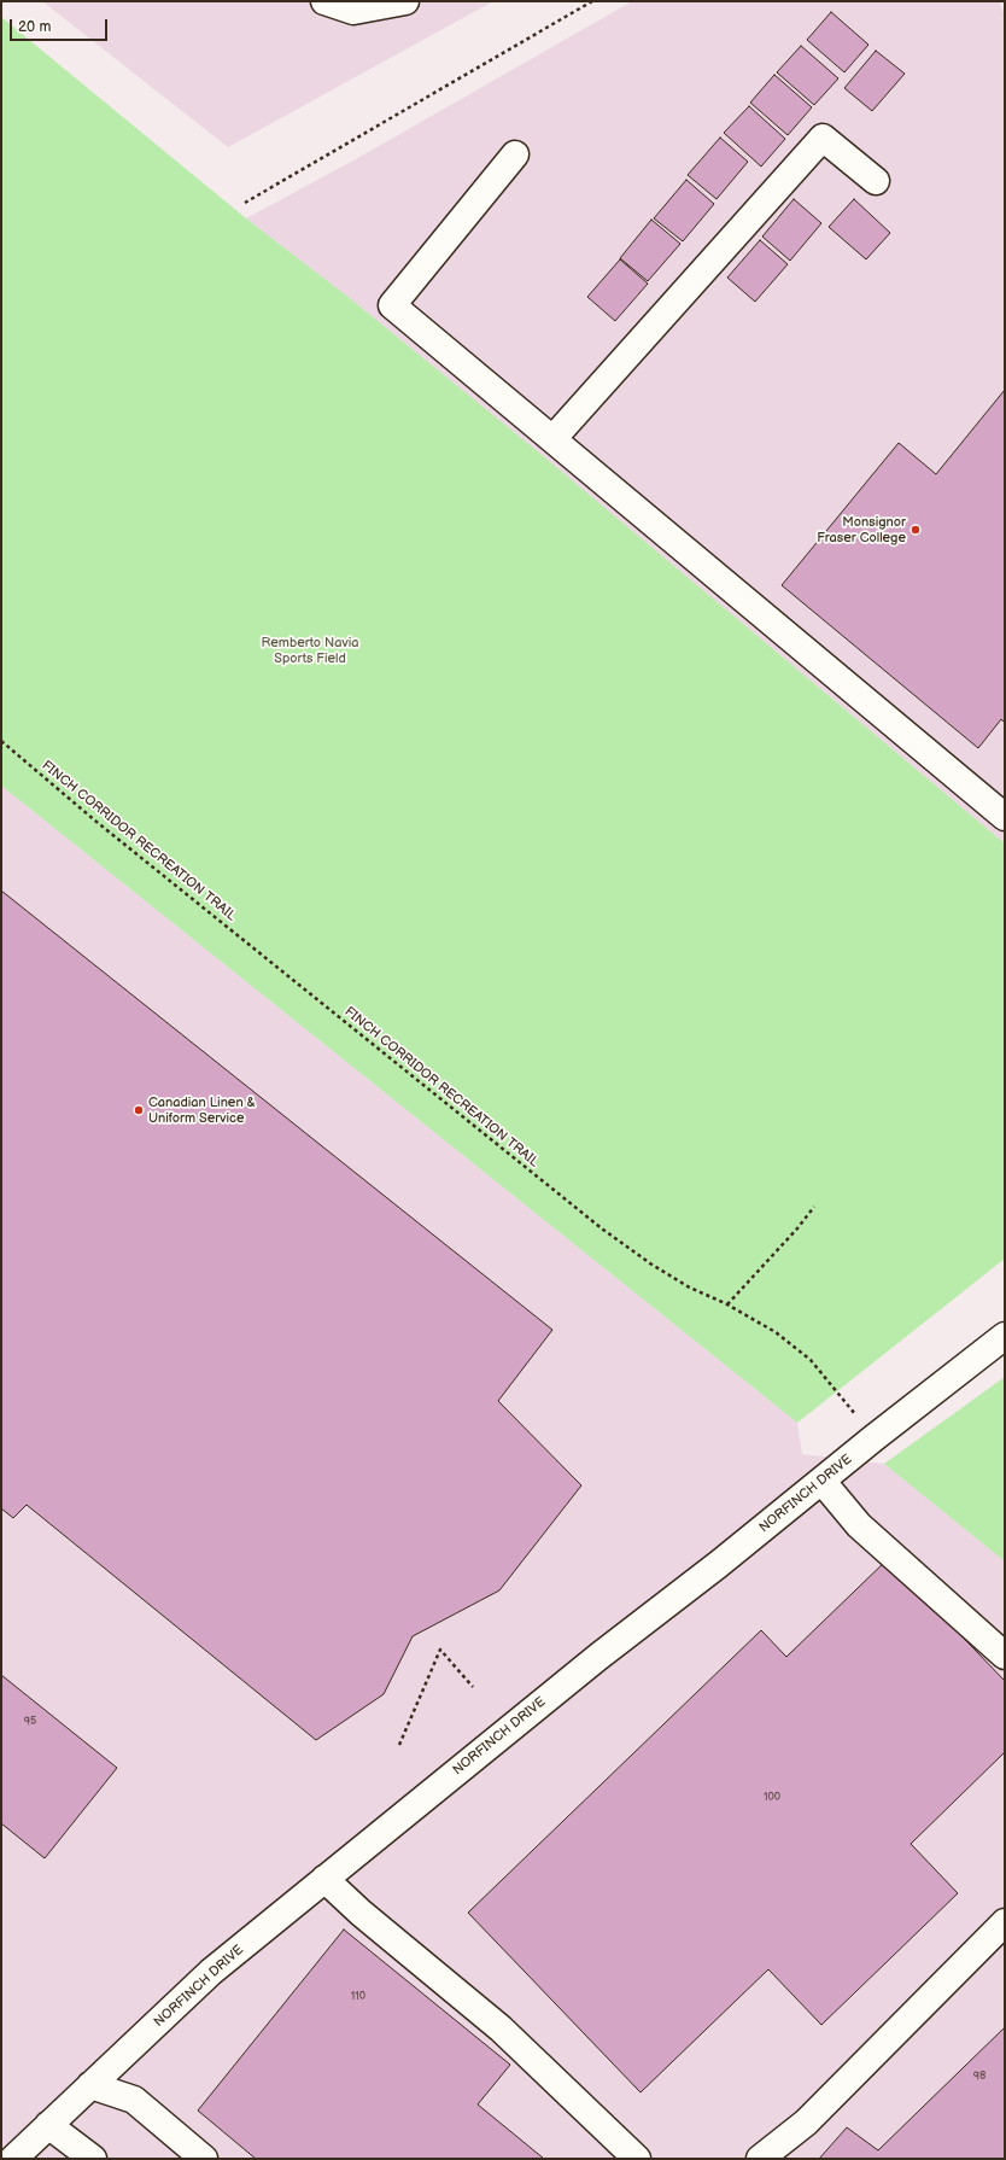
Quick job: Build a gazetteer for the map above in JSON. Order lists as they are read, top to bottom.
{
  "streets": {
    "street": ["NORFINCH DRIVE"],
    "path": ["FINCH CORRIDOR RECREATION TRAIL"]
  },
  "crossings": [
    ["FINCH CORRIDOR RECREATION TRAIL", "NORFINCH DRIVE"]
  ],
  "parks": ["Remberto Navia Sports Field"],
  "places": ["Monsignor Fraser College", "Canadian Linen & Uniform Service"],
  "house_numbers": [
    "95",
    "100",
    "110",
    "98"
  ],
  "scale_bar": "20 m"
}
